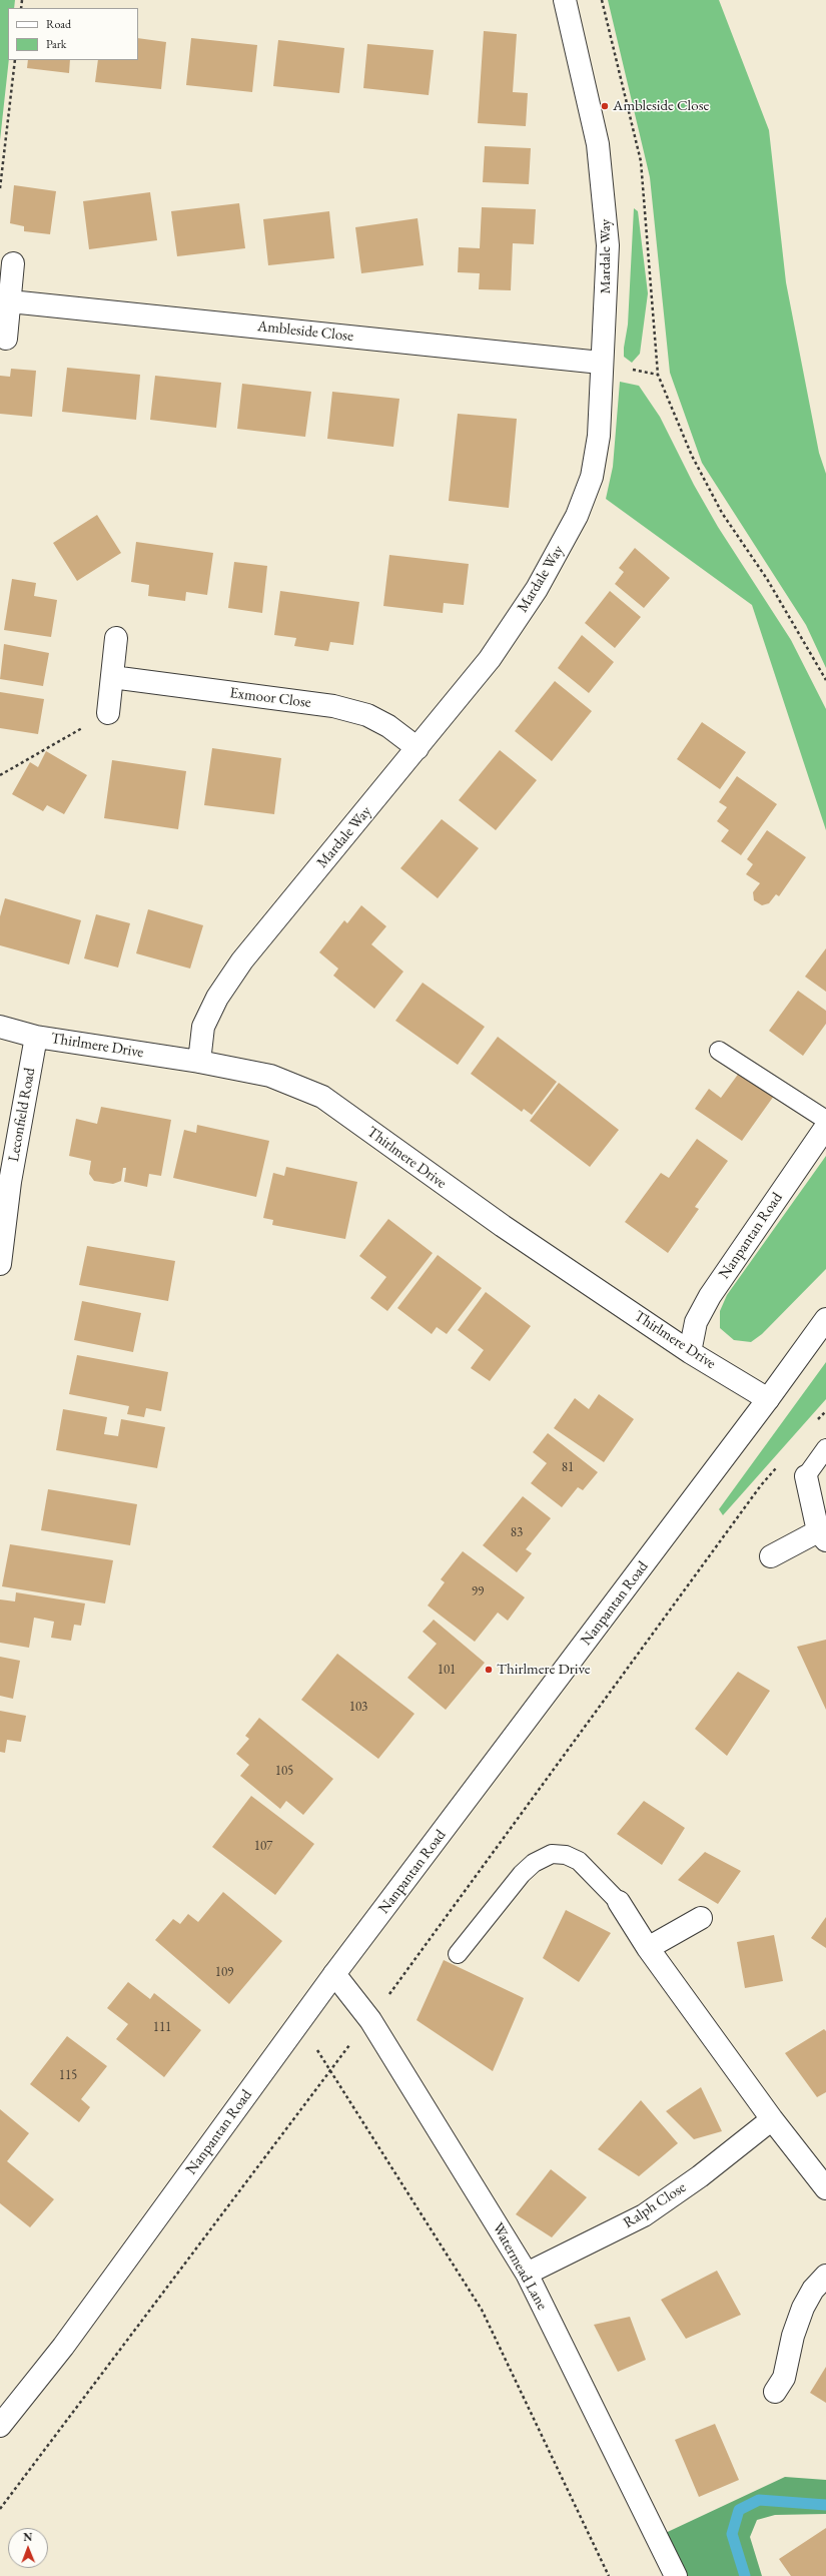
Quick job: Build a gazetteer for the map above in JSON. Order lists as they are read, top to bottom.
{
  "streets": {
    "street": [
      "Mardale Way",
      "Ambleside Close",
      "Exmoor Close",
      "Thirlmere Drive",
      "Leconfield Road",
      "Nanpantan Road",
      "Ralph Close",
      "Watermead Lane"
    ]
  },
  "crossings": [
    ["Mardale Way", "Ambleside Close"],
    ["Mardale Way", "Exmoor Close"],
    ["Mardale Way", "Thirlmere Drive"],
    ["Thirlmere Drive", "Leconfield Road"],
    ["Thirlmere Drive", "Nanpantan Road"],
    ["Nanpantan Road", "Watermead Lane"],
    ["Ralph Close", "Watermead Lane"]
  ],
  "places": ["Ambleside Close", "Thirlmere Drive"],
  "house_numbers": [
    "81",
    "83",
    "99",
    "101",
    "103",
    "105",
    "107",
    "109",
    "111",
    "115"
  ],
  "legend": ["Road", "Park"],
  "north": "top"
}
